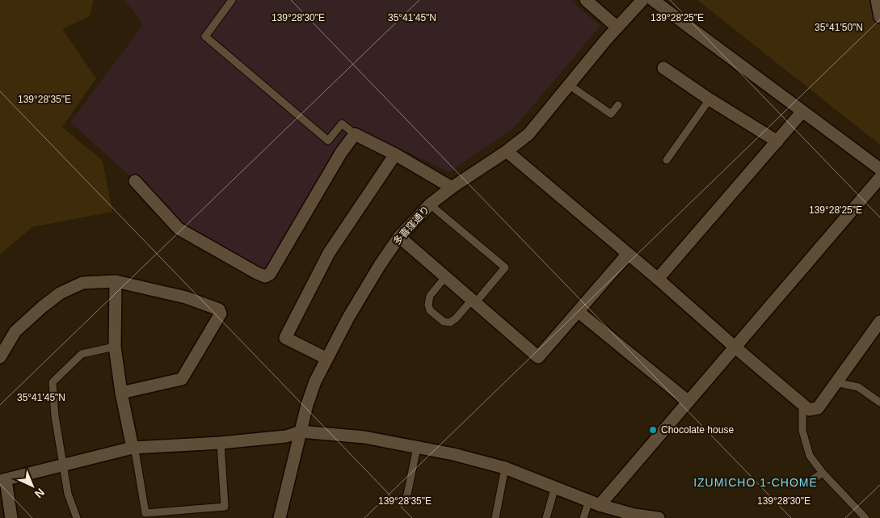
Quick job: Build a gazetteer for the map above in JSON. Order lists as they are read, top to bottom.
{
  "streets": {
    "street": ["多喜窪通り"]
  },
  "districts": ["IZUMICHO 1-CHOME"],
  "places": ["Chocolate house"],
  "north": "bottom right",
  "coordinates": [
    "35°41'45\"N",
    "139°28'30\"E",
    "139°28'25\"E",
    "35°41'50\"N",
    "139°28'35\"E"
  ]
}
